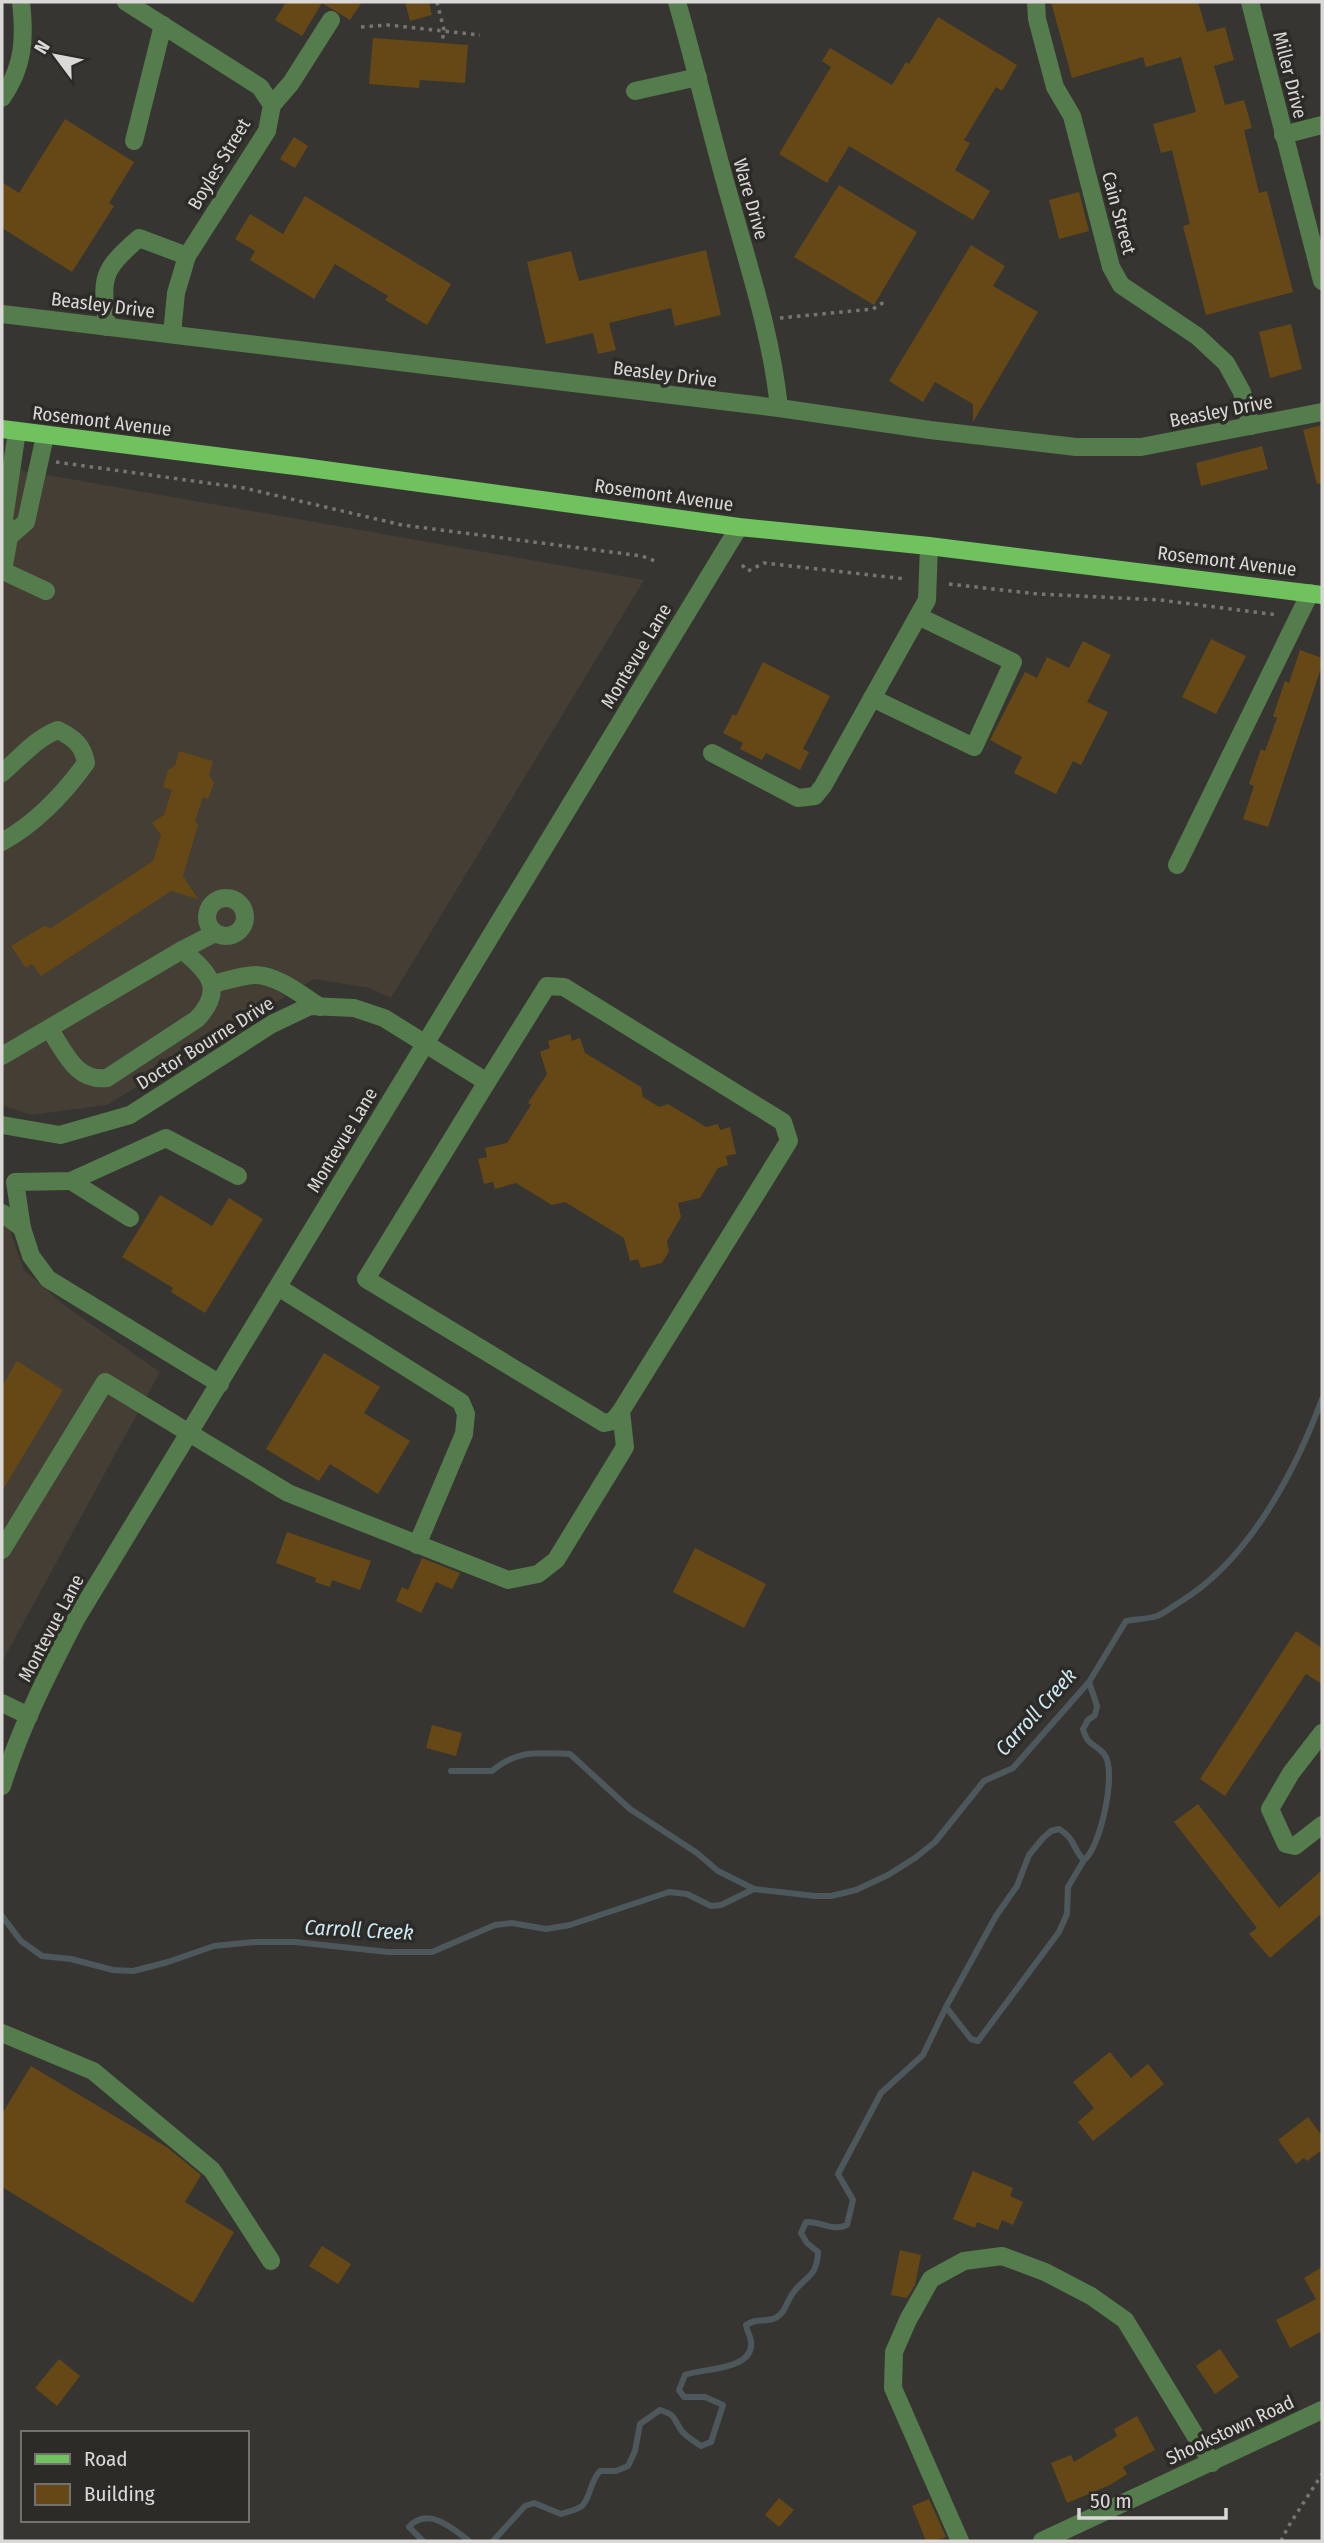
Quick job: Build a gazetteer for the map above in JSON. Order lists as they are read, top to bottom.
{
  "streets": {
    "main road": ["Rosemont Avenue"],
    "street": [
      "Miller Drive",
      "Boyles Street",
      "Ware Drive",
      "Cain Street",
      "Beasley Drive",
      "Montevue Lane",
      "Doctor Bourne Drive",
      "Shookstown Road"
    ]
  },
  "crossings": [
    ["Boyles Street", "Beasley Drive"],
    ["Ware Drive", "Beasley Drive"],
    ["Cain Street", "Beasley Drive"],
    ["Rosemont Avenue", "Montevue Lane"],
    ["Montevue Lane", "Doctor Bourne Drive"]
  ],
  "water": ["Carroll Creek"],
  "legend": ["Road", "Building"],
  "scale_bar": "50 m",
  "north": "top left"
}
